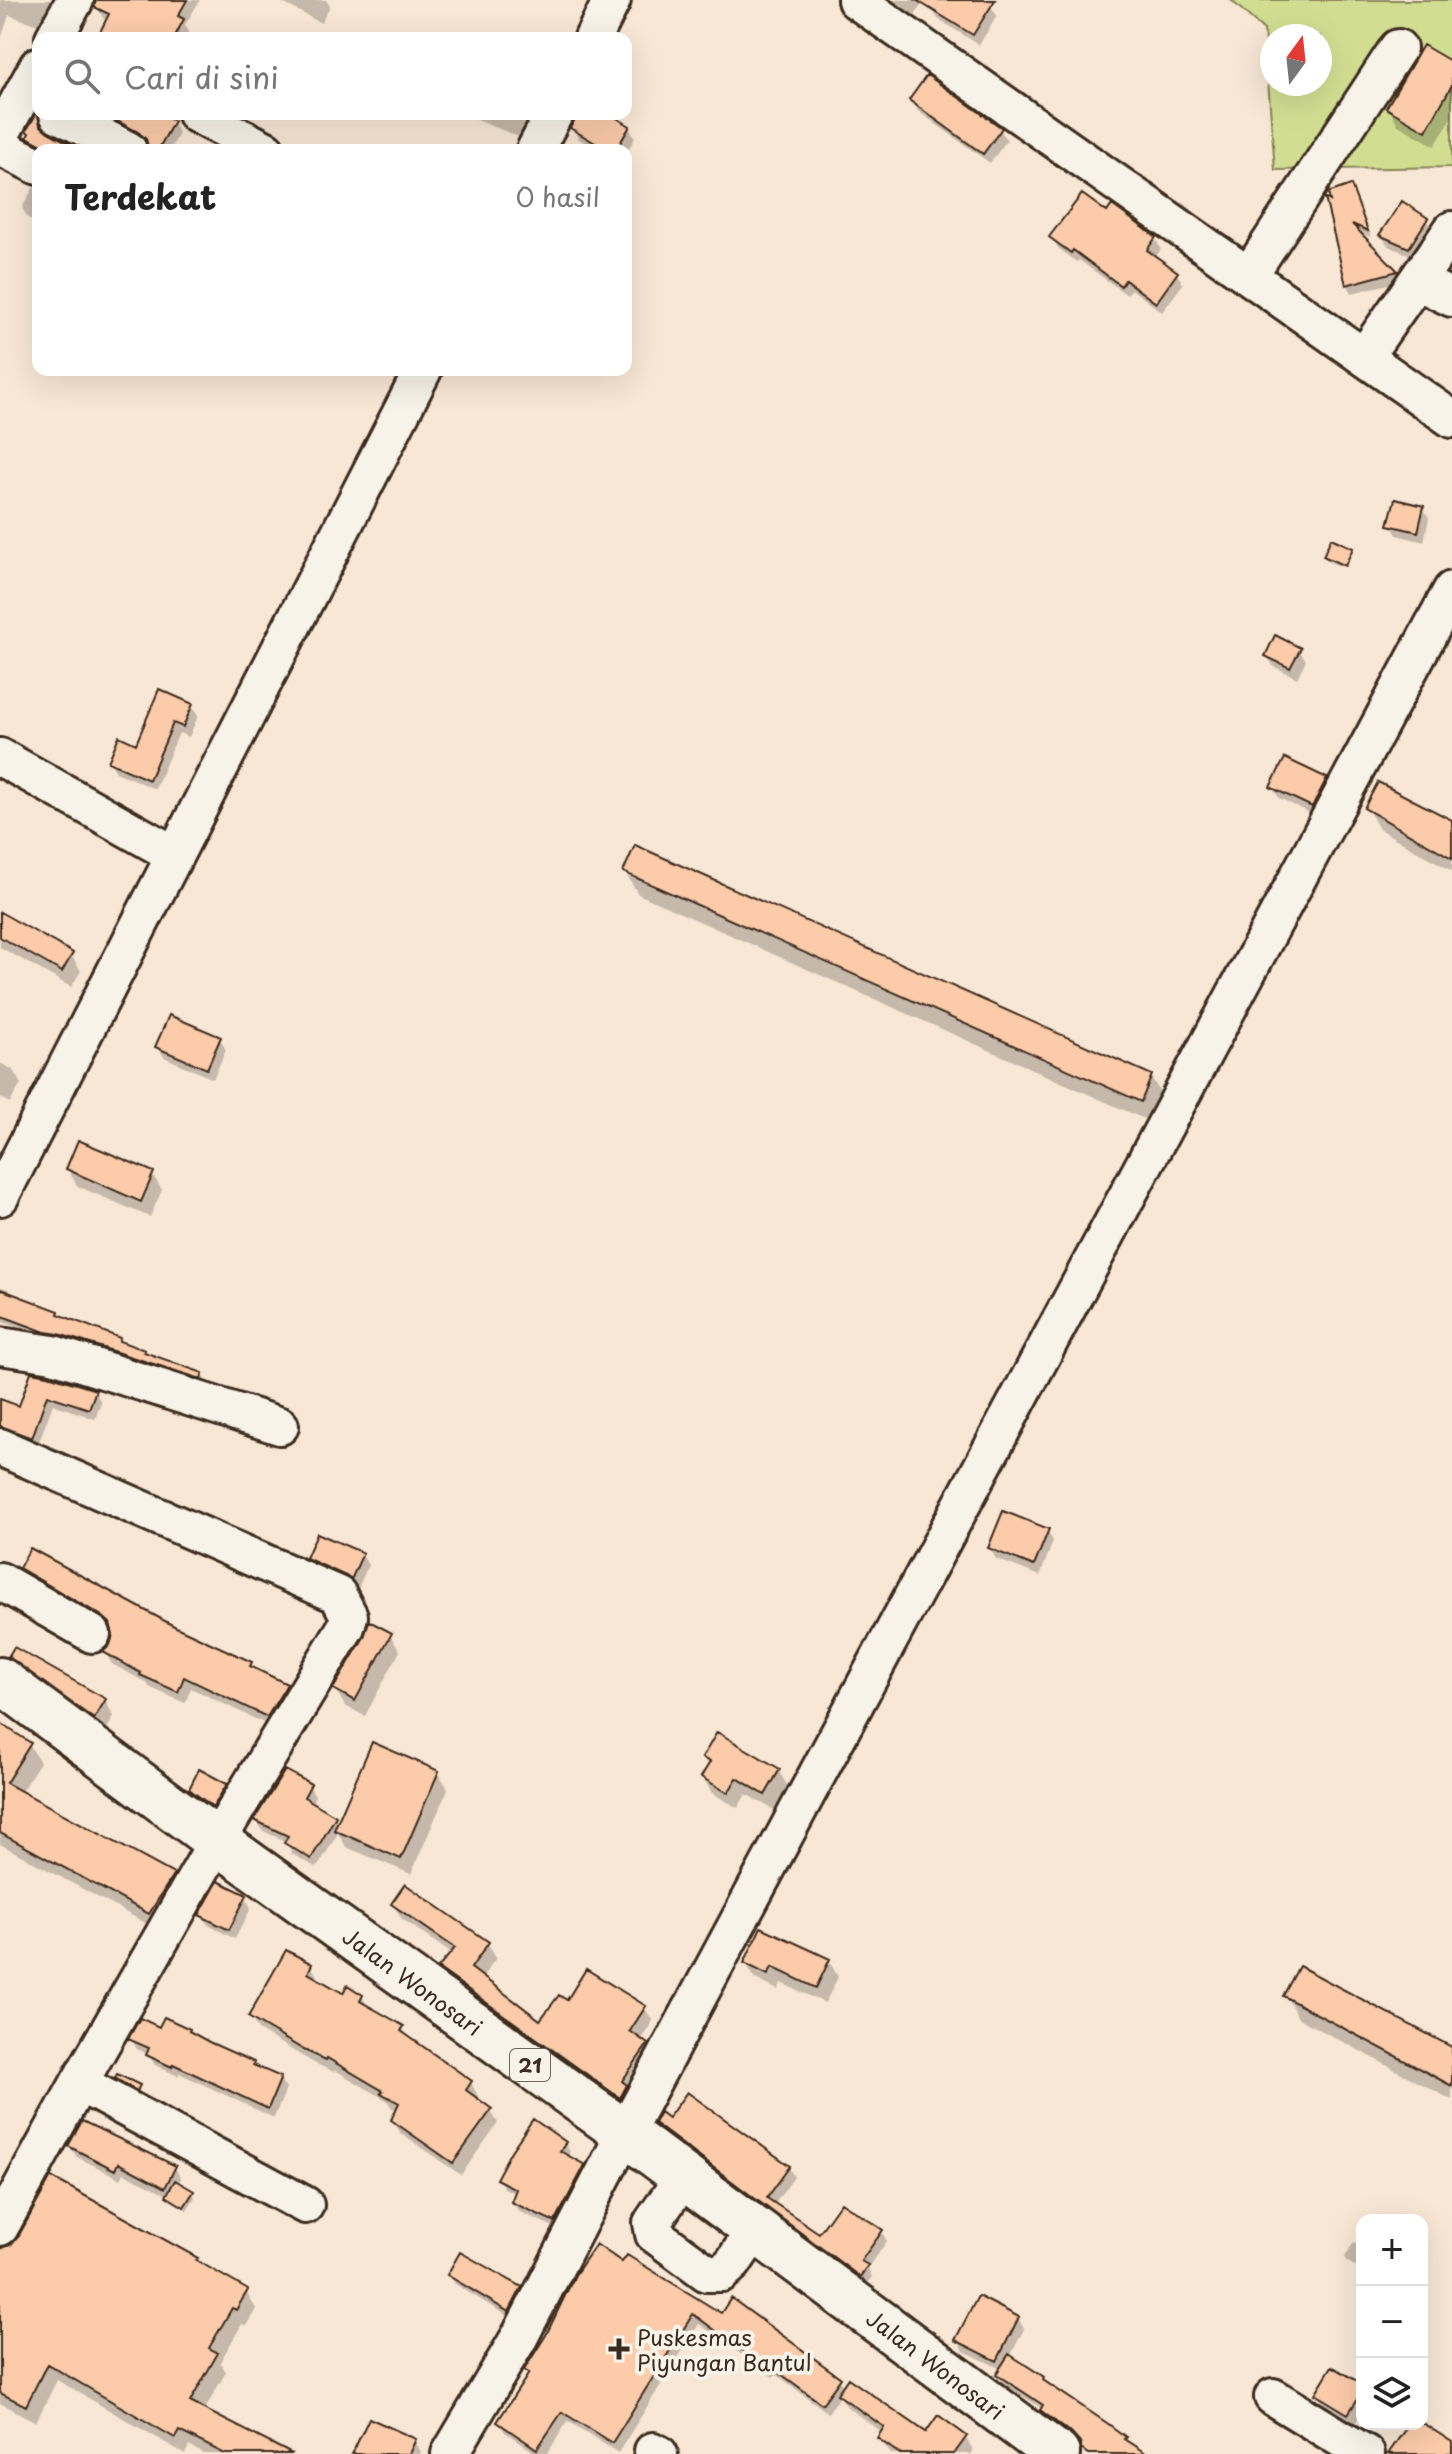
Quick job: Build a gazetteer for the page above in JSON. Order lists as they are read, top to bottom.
{
  "streets": {
    "highway": ["Jalan Wonosari", "21"]
  },
  "places": {
    "health": ["Puskesmas Piyungan Bantul"]
  },
  "north": "top",
  "page": {
    "search": "Cari di sini",
    "heading": ["Terdekat", "0 hasil"],
    "map_buttons": ["+", "−"]
  }
}
